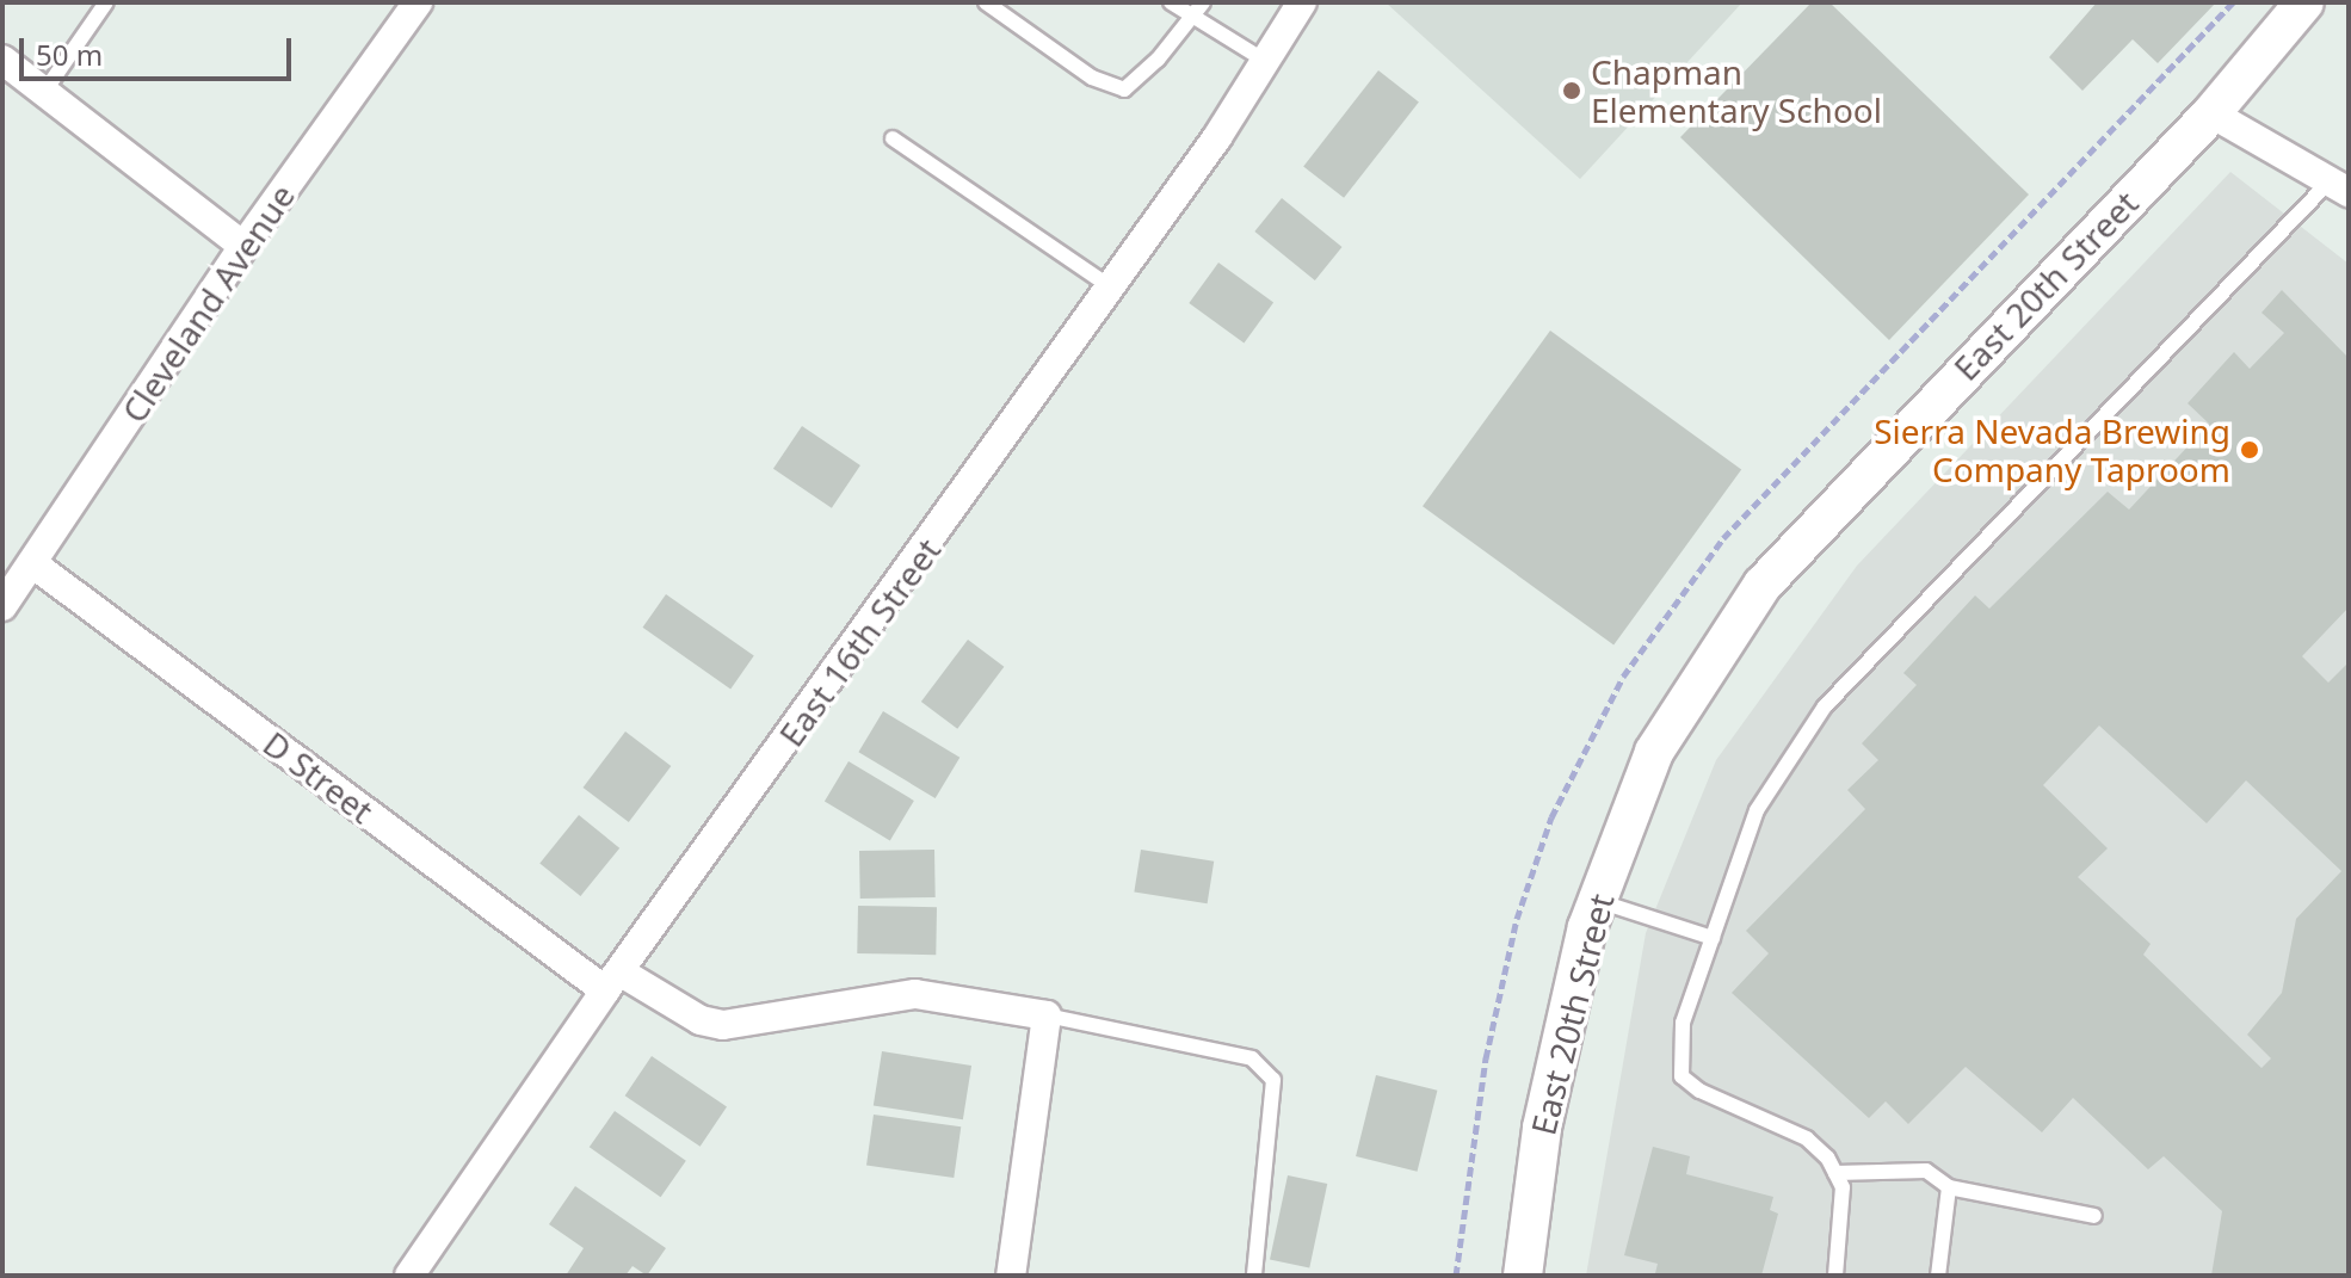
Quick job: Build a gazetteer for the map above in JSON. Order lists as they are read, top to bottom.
{
  "streets": {
    "street": [
      "East 20th Street",
      "Cleveland Avenue",
      "East 16th Street",
      "D Street"
    ]
  },
  "crossings": [
    ["Cleveland Avenue", "D Street"],
    ["East 16th Street", "D Street"]
  ],
  "places": ["Chapman Elementary School", "Sierra Nevada Brewing Company Taproom"],
  "scale_bar": "50 m"
}
